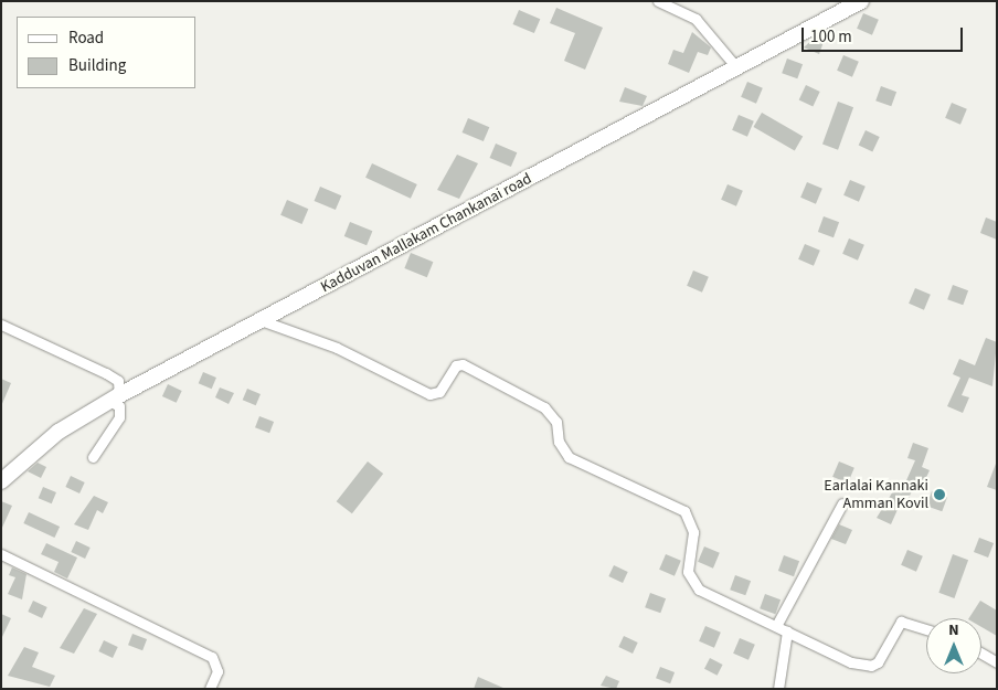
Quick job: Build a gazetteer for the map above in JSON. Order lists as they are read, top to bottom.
{
  "streets": {
    "main road": ["Kadduvan Mallakam Chankanai road"]
  },
  "places": ["Earlalai Kannaki Amman Kovil"],
  "legend": ["Road", "Building"],
  "scale_bar": "100 m",
  "north": "top"
}
